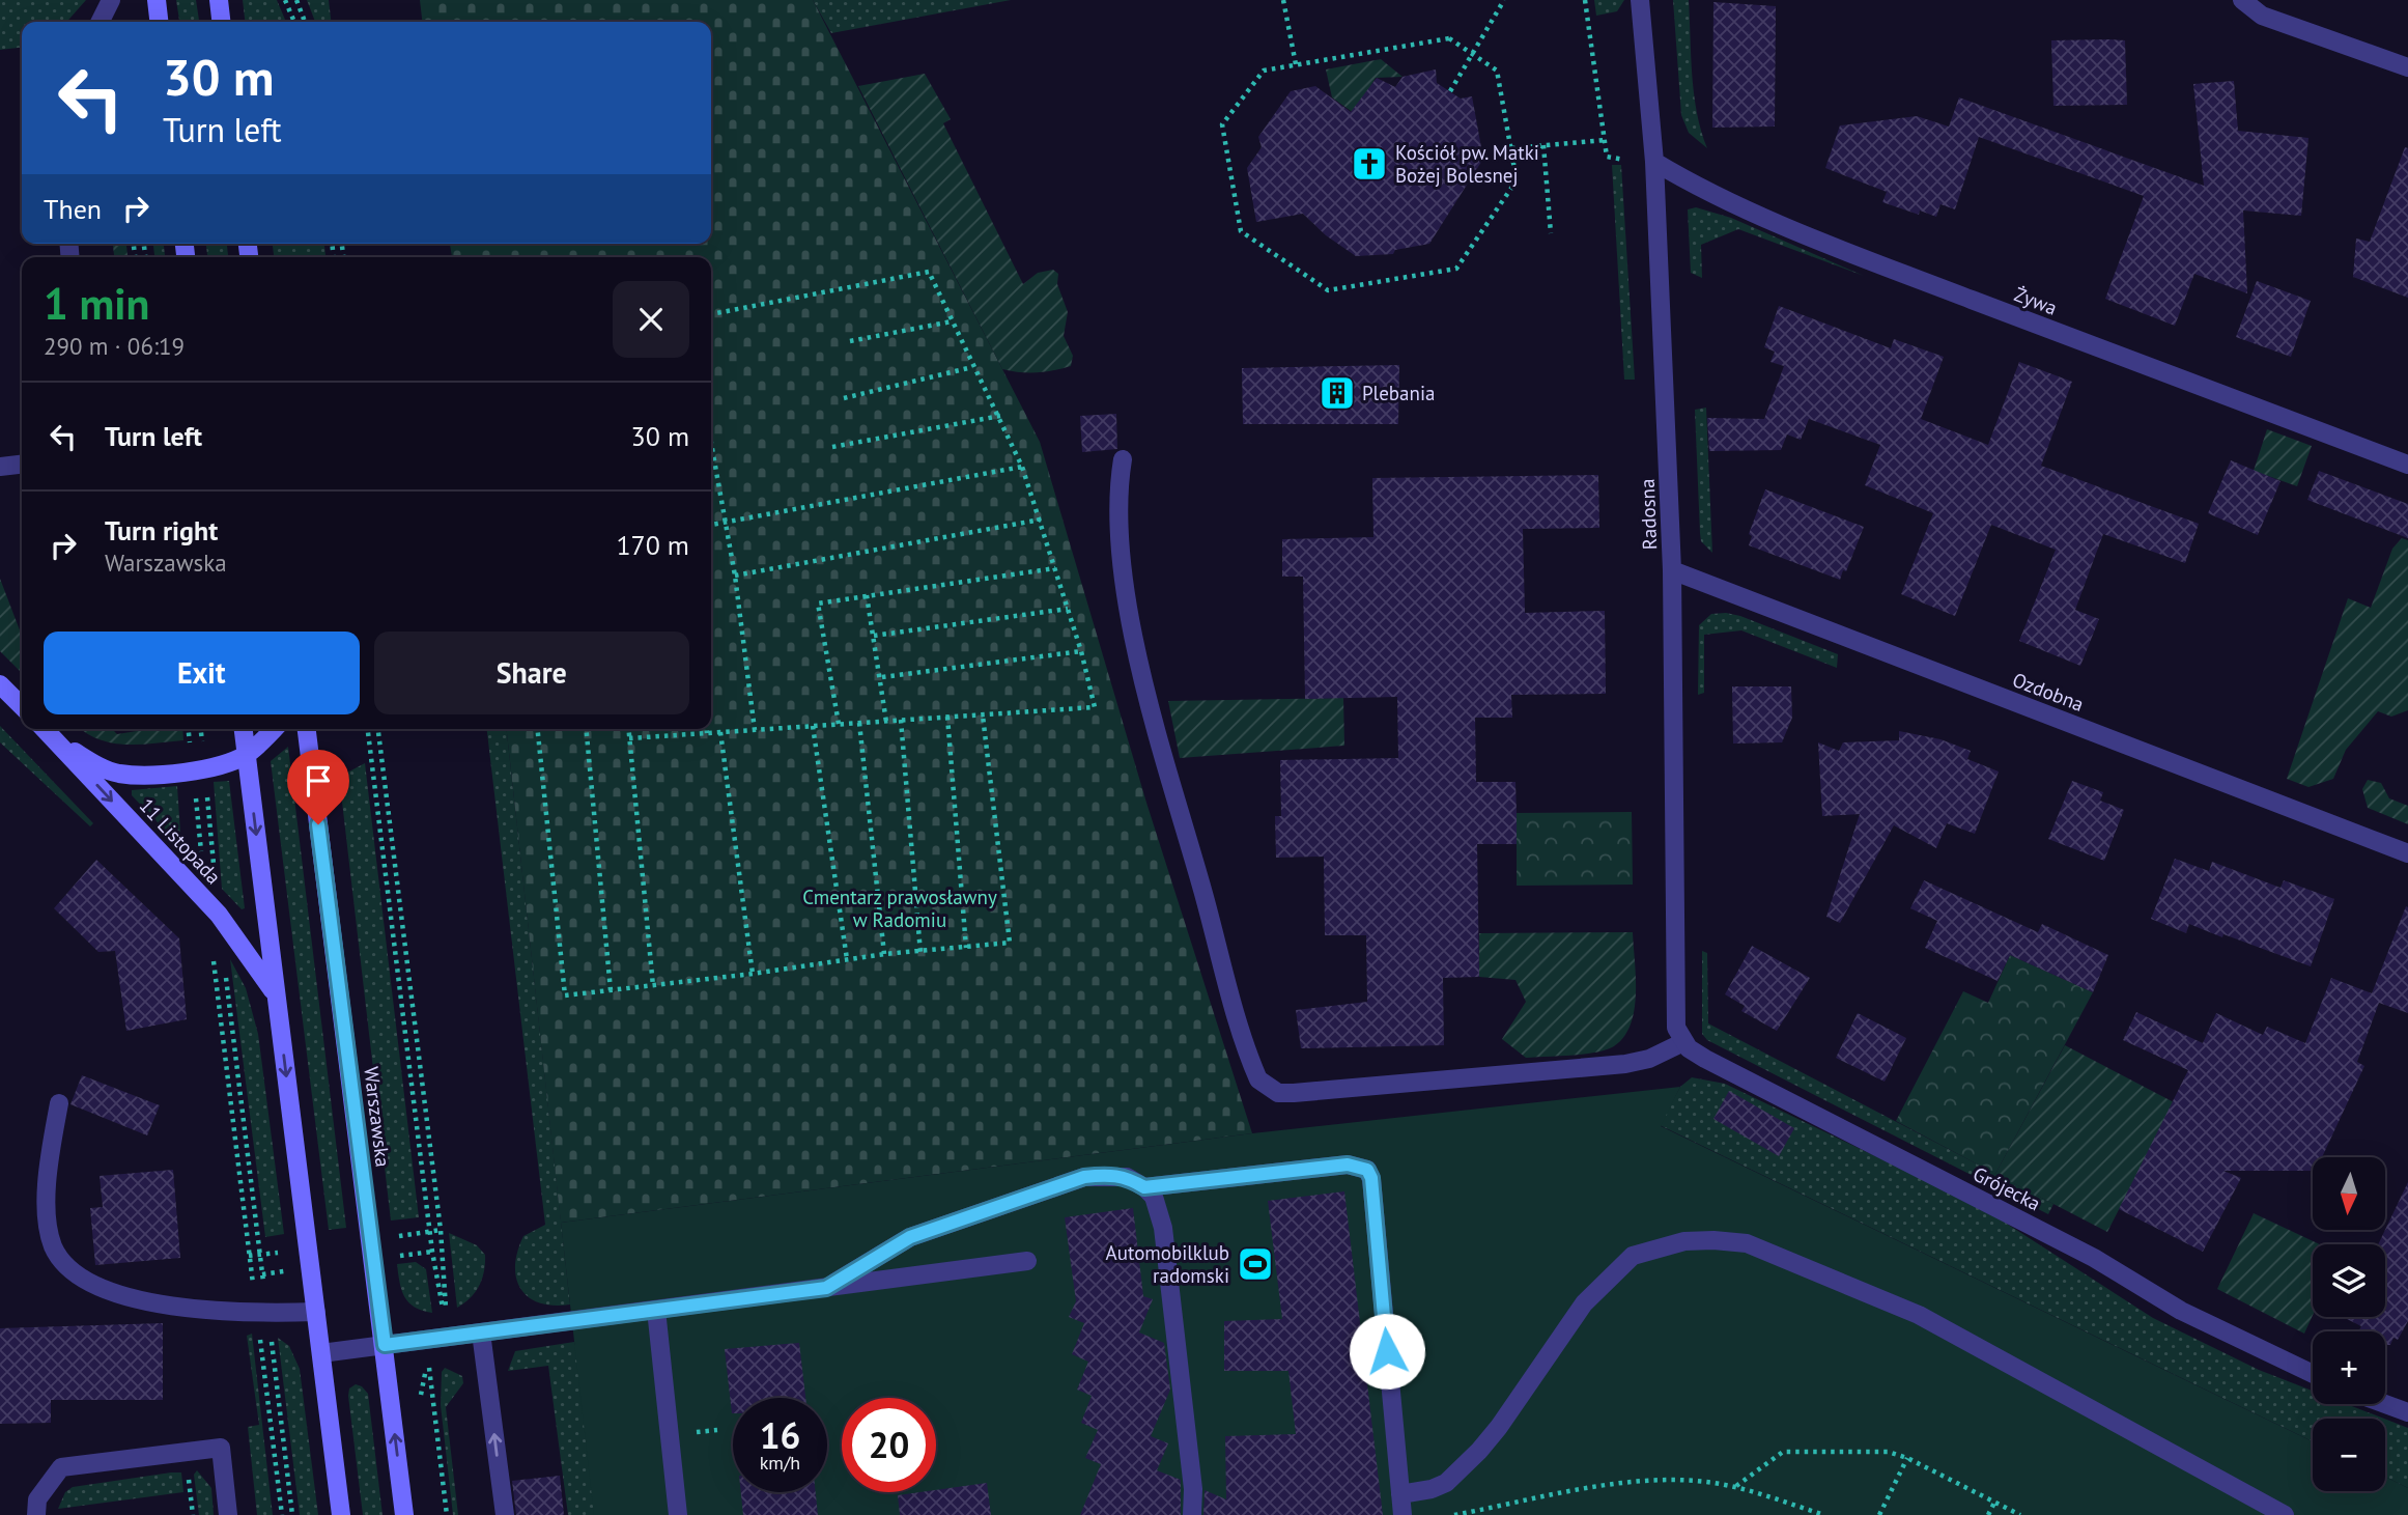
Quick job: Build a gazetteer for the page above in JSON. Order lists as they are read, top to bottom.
{
  "streets": {
    "main road": ["11 Listopada", "Warszawska"],
    "street": [
      "Żywa",
      "Radosna",
      "Ozdobna",
      "Grójecka"
    ]
  },
  "crossings": [
    ["Żywa", "Radosna"],
    ["Radosna", "Ozdobna"],
    ["Radosna", "Grójecka"]
  ],
  "one_way": ["11 Listopada"],
  "parks": ["Cmentarz prawosławny w Radomiu"],
  "places": {
    "church": ["Kościół pw. Matki Bożej Bolesnej"],
    "building": ["Plebania"],
    "sports": ["Automobilklub radomski"]
  },
  "north": "bottom",
  "page": {
    "turn": ["30 m", "Turn left"],
    "then": "Then",
    "heading": ["1 min", "290 m · 06:19"],
    "list": [
      {
        "name": "Turn left",
        "value": "30 m"
      },
      {
        "name": "Turn right",
        "note": "Warszawska",
        "value": "170 m"
      }
    ],
    "buttons": ["Exit", "Share"],
    "map_buttons": ["+", "−"],
    "speed": "16 km/h",
    "limit": "20"
  }
}
